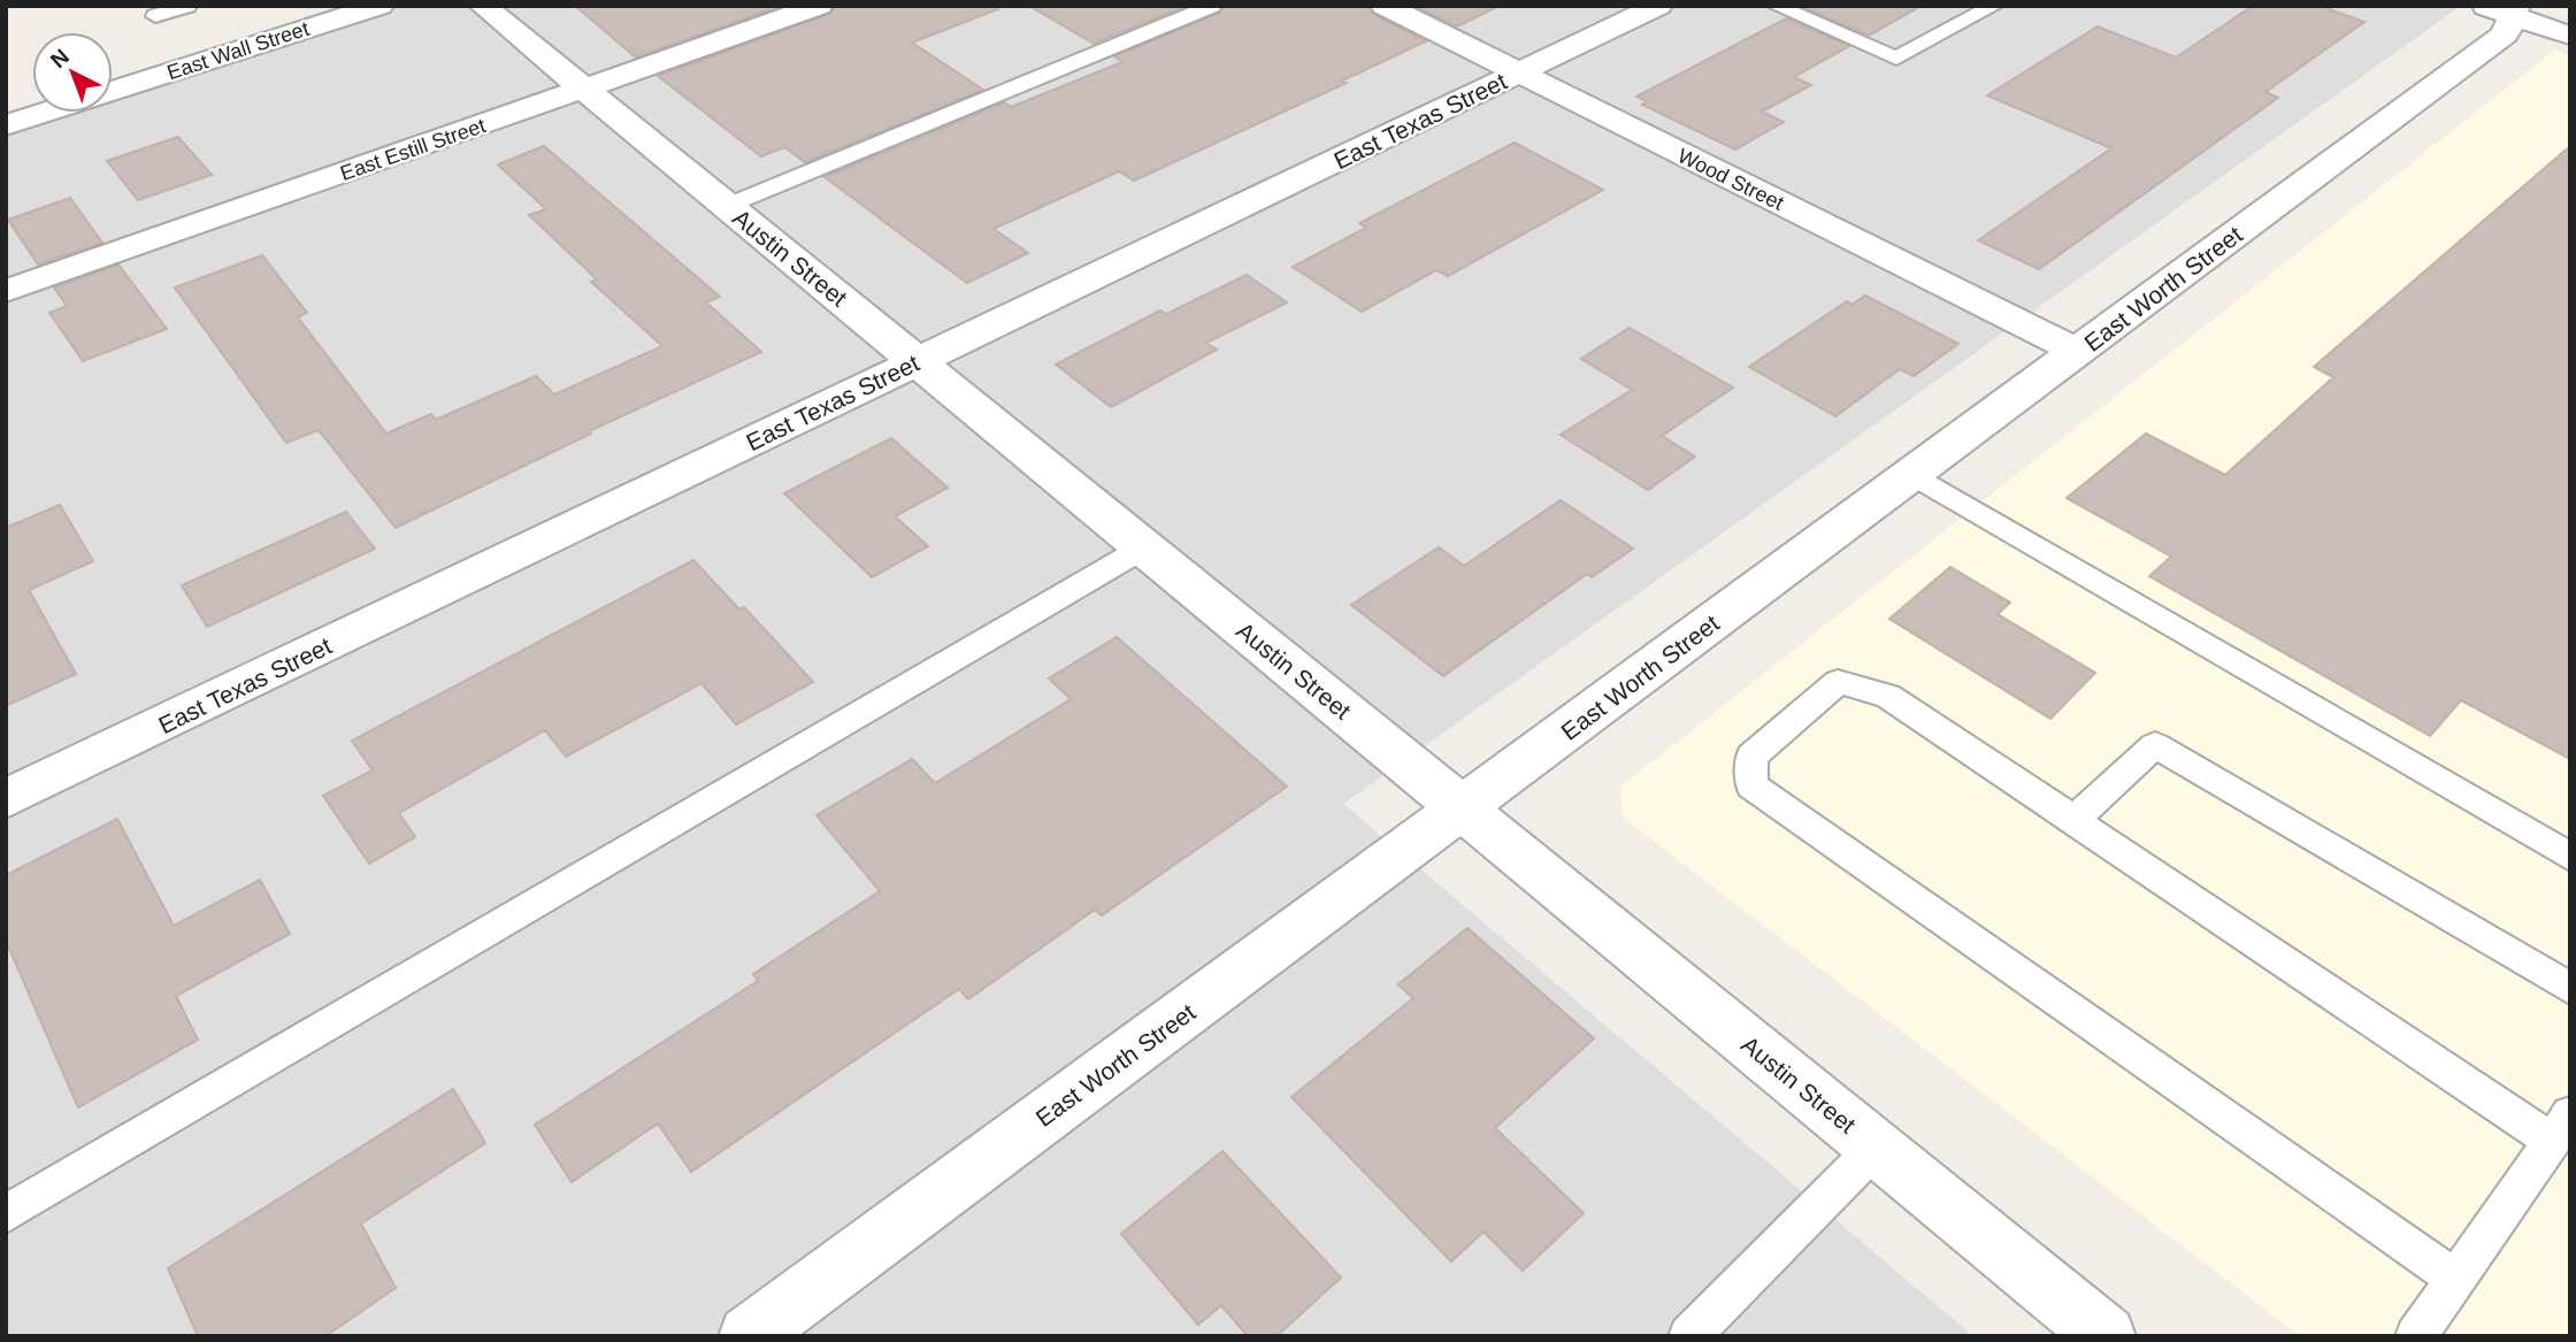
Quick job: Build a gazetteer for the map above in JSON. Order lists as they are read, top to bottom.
{
  "streets": {
    "street": [
      "East Wall Street",
      "East Texas Street",
      "East Estill Street",
      "Wood Street",
      "Austin Street",
      "East Worth Street"
    ]
  },
  "crossings": [
    ["East Texas Street", "Wood Street"],
    ["East Texas Street", "Austin Street"],
    ["East Estill Street", "Austin Street"],
    ["Wood Street", "East Worth Street"],
    ["Austin Street", "East Worth Street"]
  ],
  "north": "top left"
}
